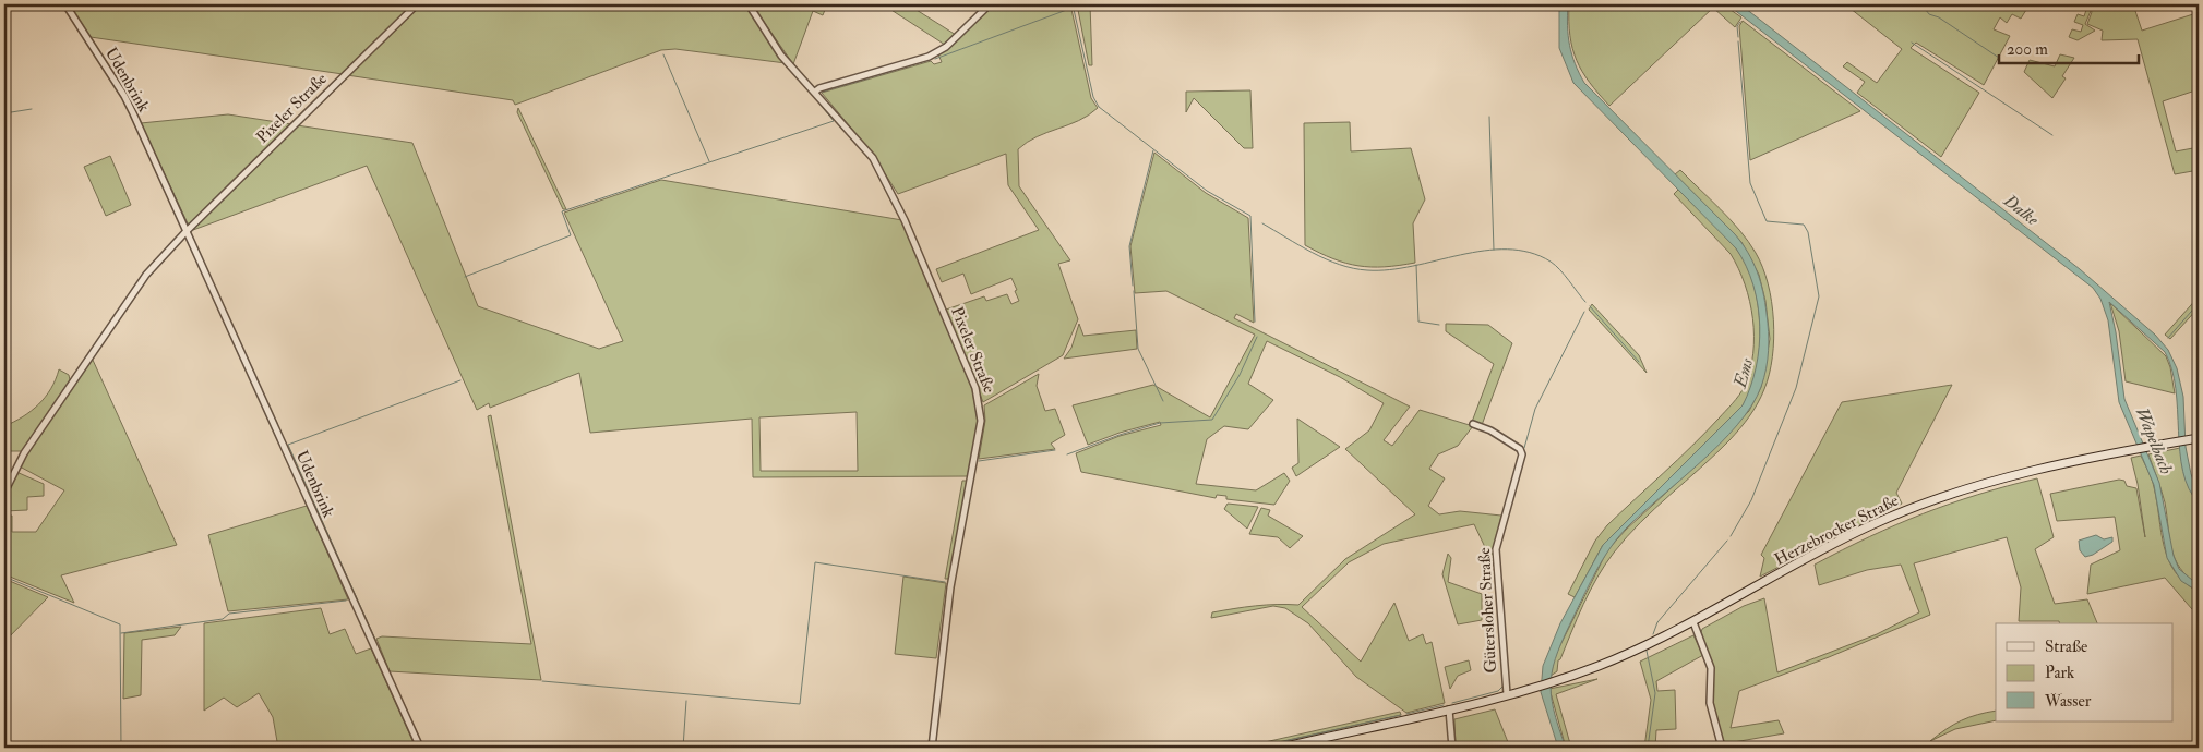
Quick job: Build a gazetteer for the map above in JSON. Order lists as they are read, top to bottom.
{
  "streets": {
    "main road": ["Herzebrocker Straße", "Gütersloher Straße"],
    "street": ["Udenbrink", "Pixeler Straße"]
  },
  "crossings": [
    ["Udenbrink", "Pixeler Straße"],
    ["Herzebrocker Straße", "Gütersloher Straße"]
  ],
  "water": ["Dalke", "Ems", "Wapelbach"],
  "legend": ["Straße", "Park", "Wasser"],
  "scale_bar": "200 m"
}
